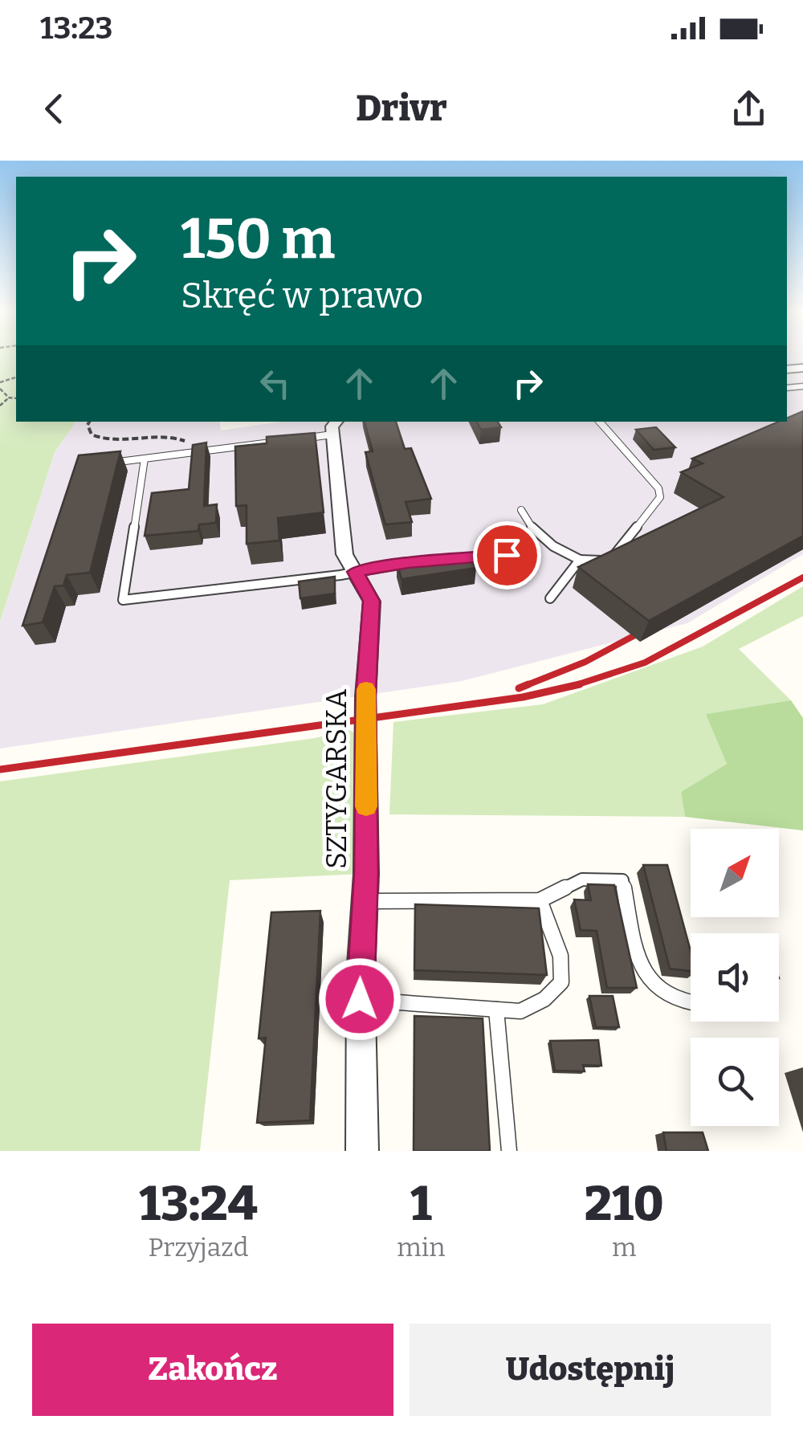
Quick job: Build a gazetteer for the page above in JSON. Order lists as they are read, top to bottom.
{
  "streets": {
    "street": ["SZTYGARSKA"]
  },
  "north": "top right",
  "page": {
    "status": "13:23",
    "header": "Drivr",
    "turn": ["150 m", "Skręć w prawo"],
    "eta": [
      "13:24",
      "Przyjazd",
      "1",
      "min",
      "210",
      "m"
    ],
    "buttons": ["Zakończ", "Udostępnij"]
  }
}
